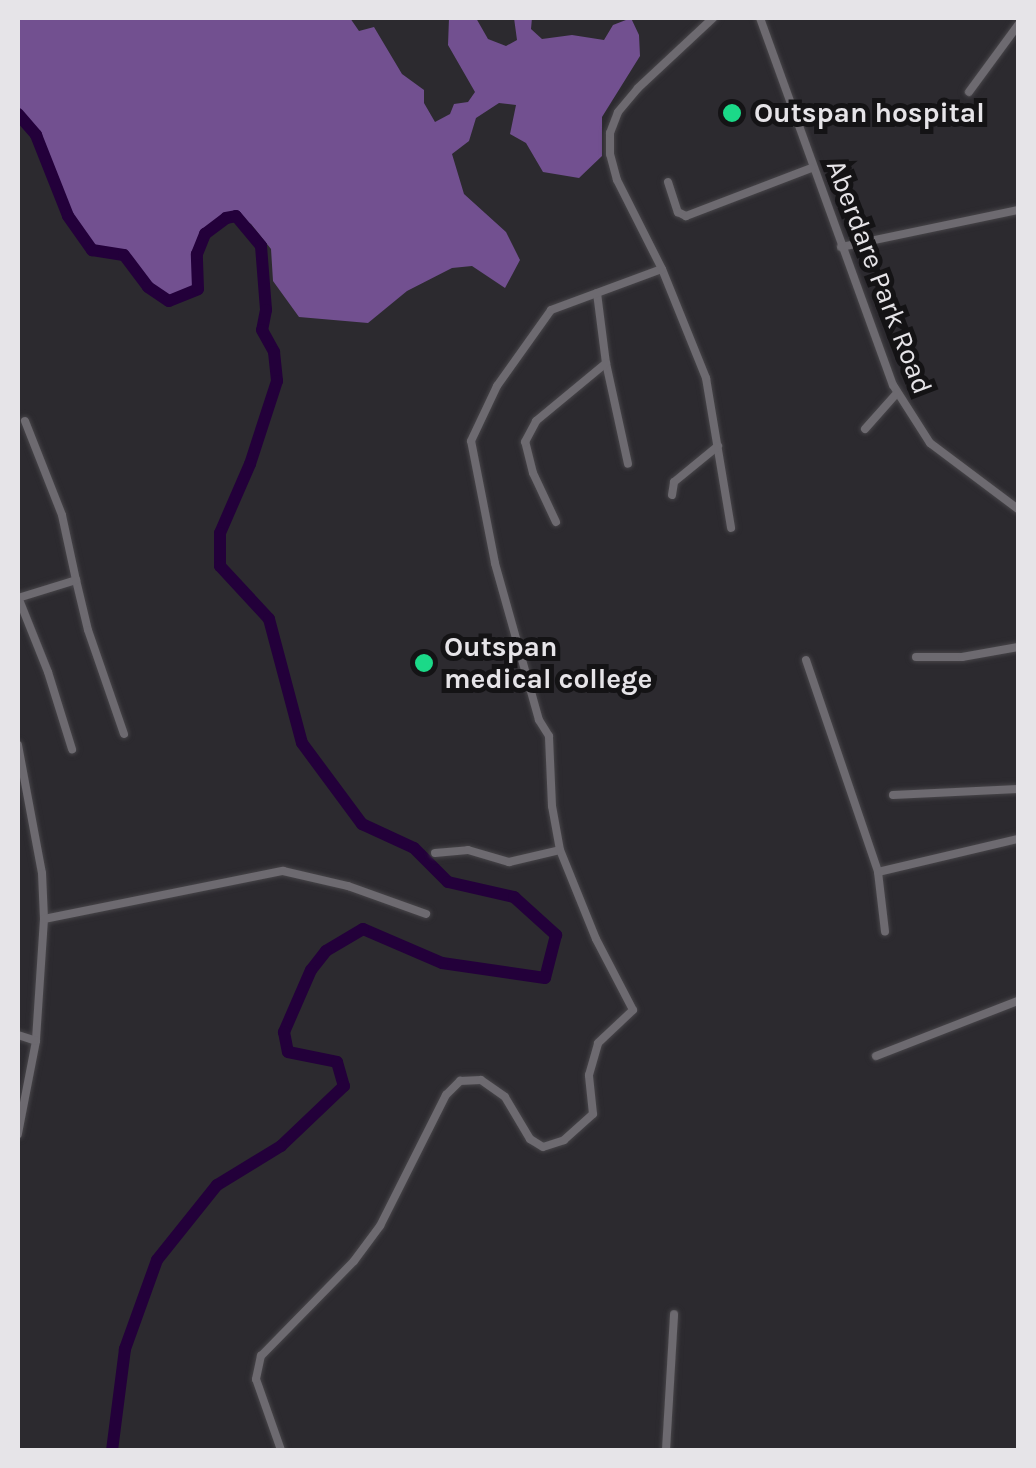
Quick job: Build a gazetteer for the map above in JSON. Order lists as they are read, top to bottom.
{
  "streets": {
    "street": ["Aberdare Park Road"]
  },
  "places": ["Outspan hospital", "Outspan medical college"]
}
